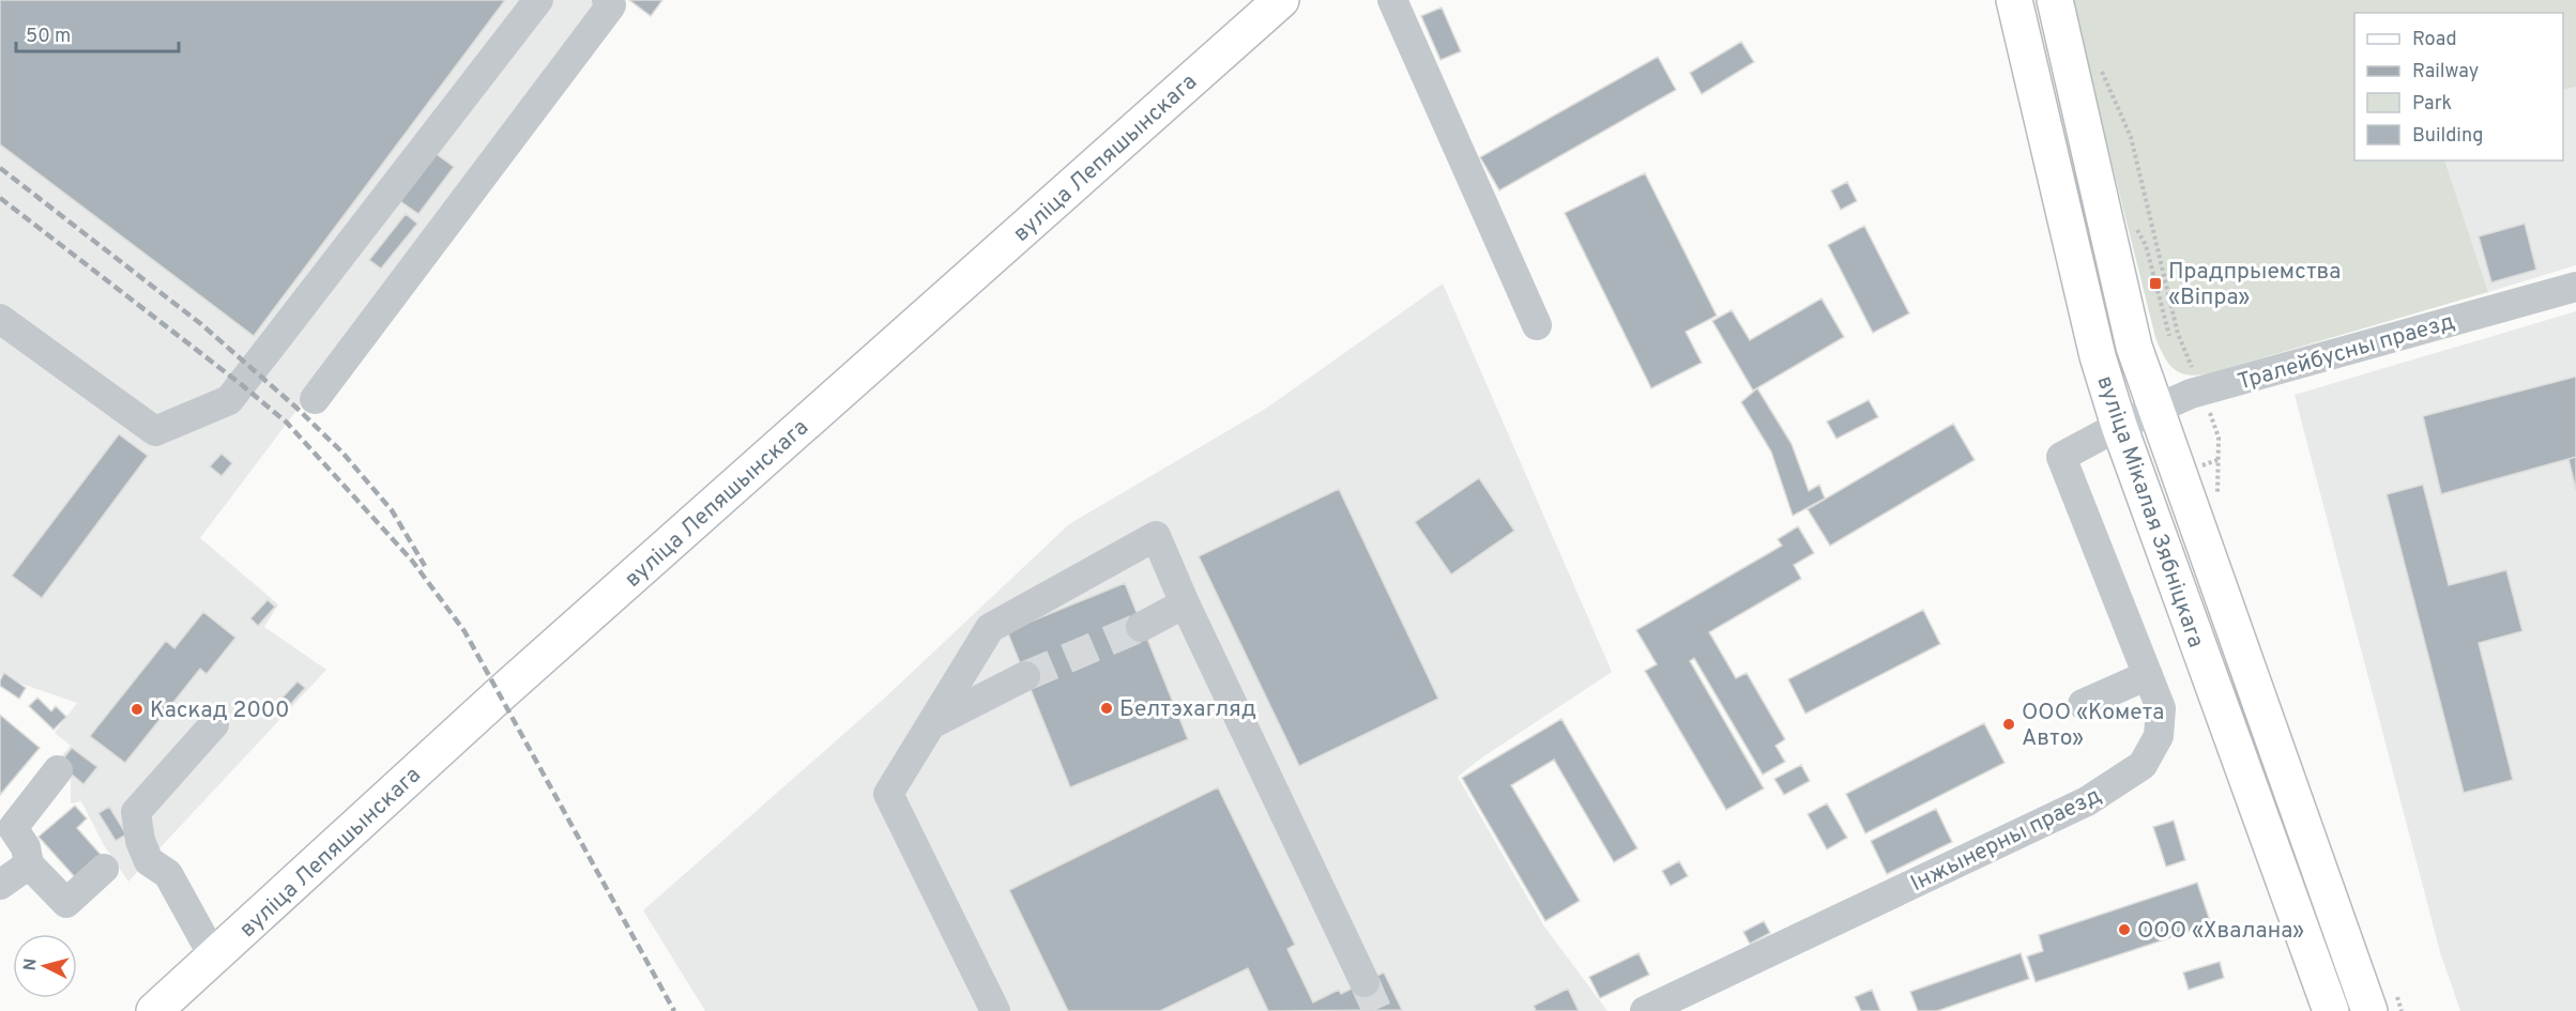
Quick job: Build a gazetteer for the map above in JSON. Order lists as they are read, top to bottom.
{
  "streets": {
    "main road": ["вуліца Лепяшынскага", "вуліца Мікалая Зябніцкага"],
    "street": ["Тралейбусны праезд", "Інжынерны праезд"]
  },
  "crossings": [
    ["Тралейбусны праезд", "вуліца Мікалая Зябніцкага"],
    ["Тралейбусны праезд", "Інжынерны праезд"],
    ["вуліца Мікалая Зябніцкага", "Інжынерны праезд"]
  ],
  "places": {
    "transit": ["Прадпрыемства «Віпра»"],
    "other": [
      "Белтэхагляд",
      "Каскад 2000",
      "ООО «Комета Авто»",
      "ООО «Хвалана»"
    ]
  },
  "legend": [
    "Road",
    "Railway",
    "Park",
    "Building"
  ],
  "scale_bar": "50 m",
  "north": "left"
}
